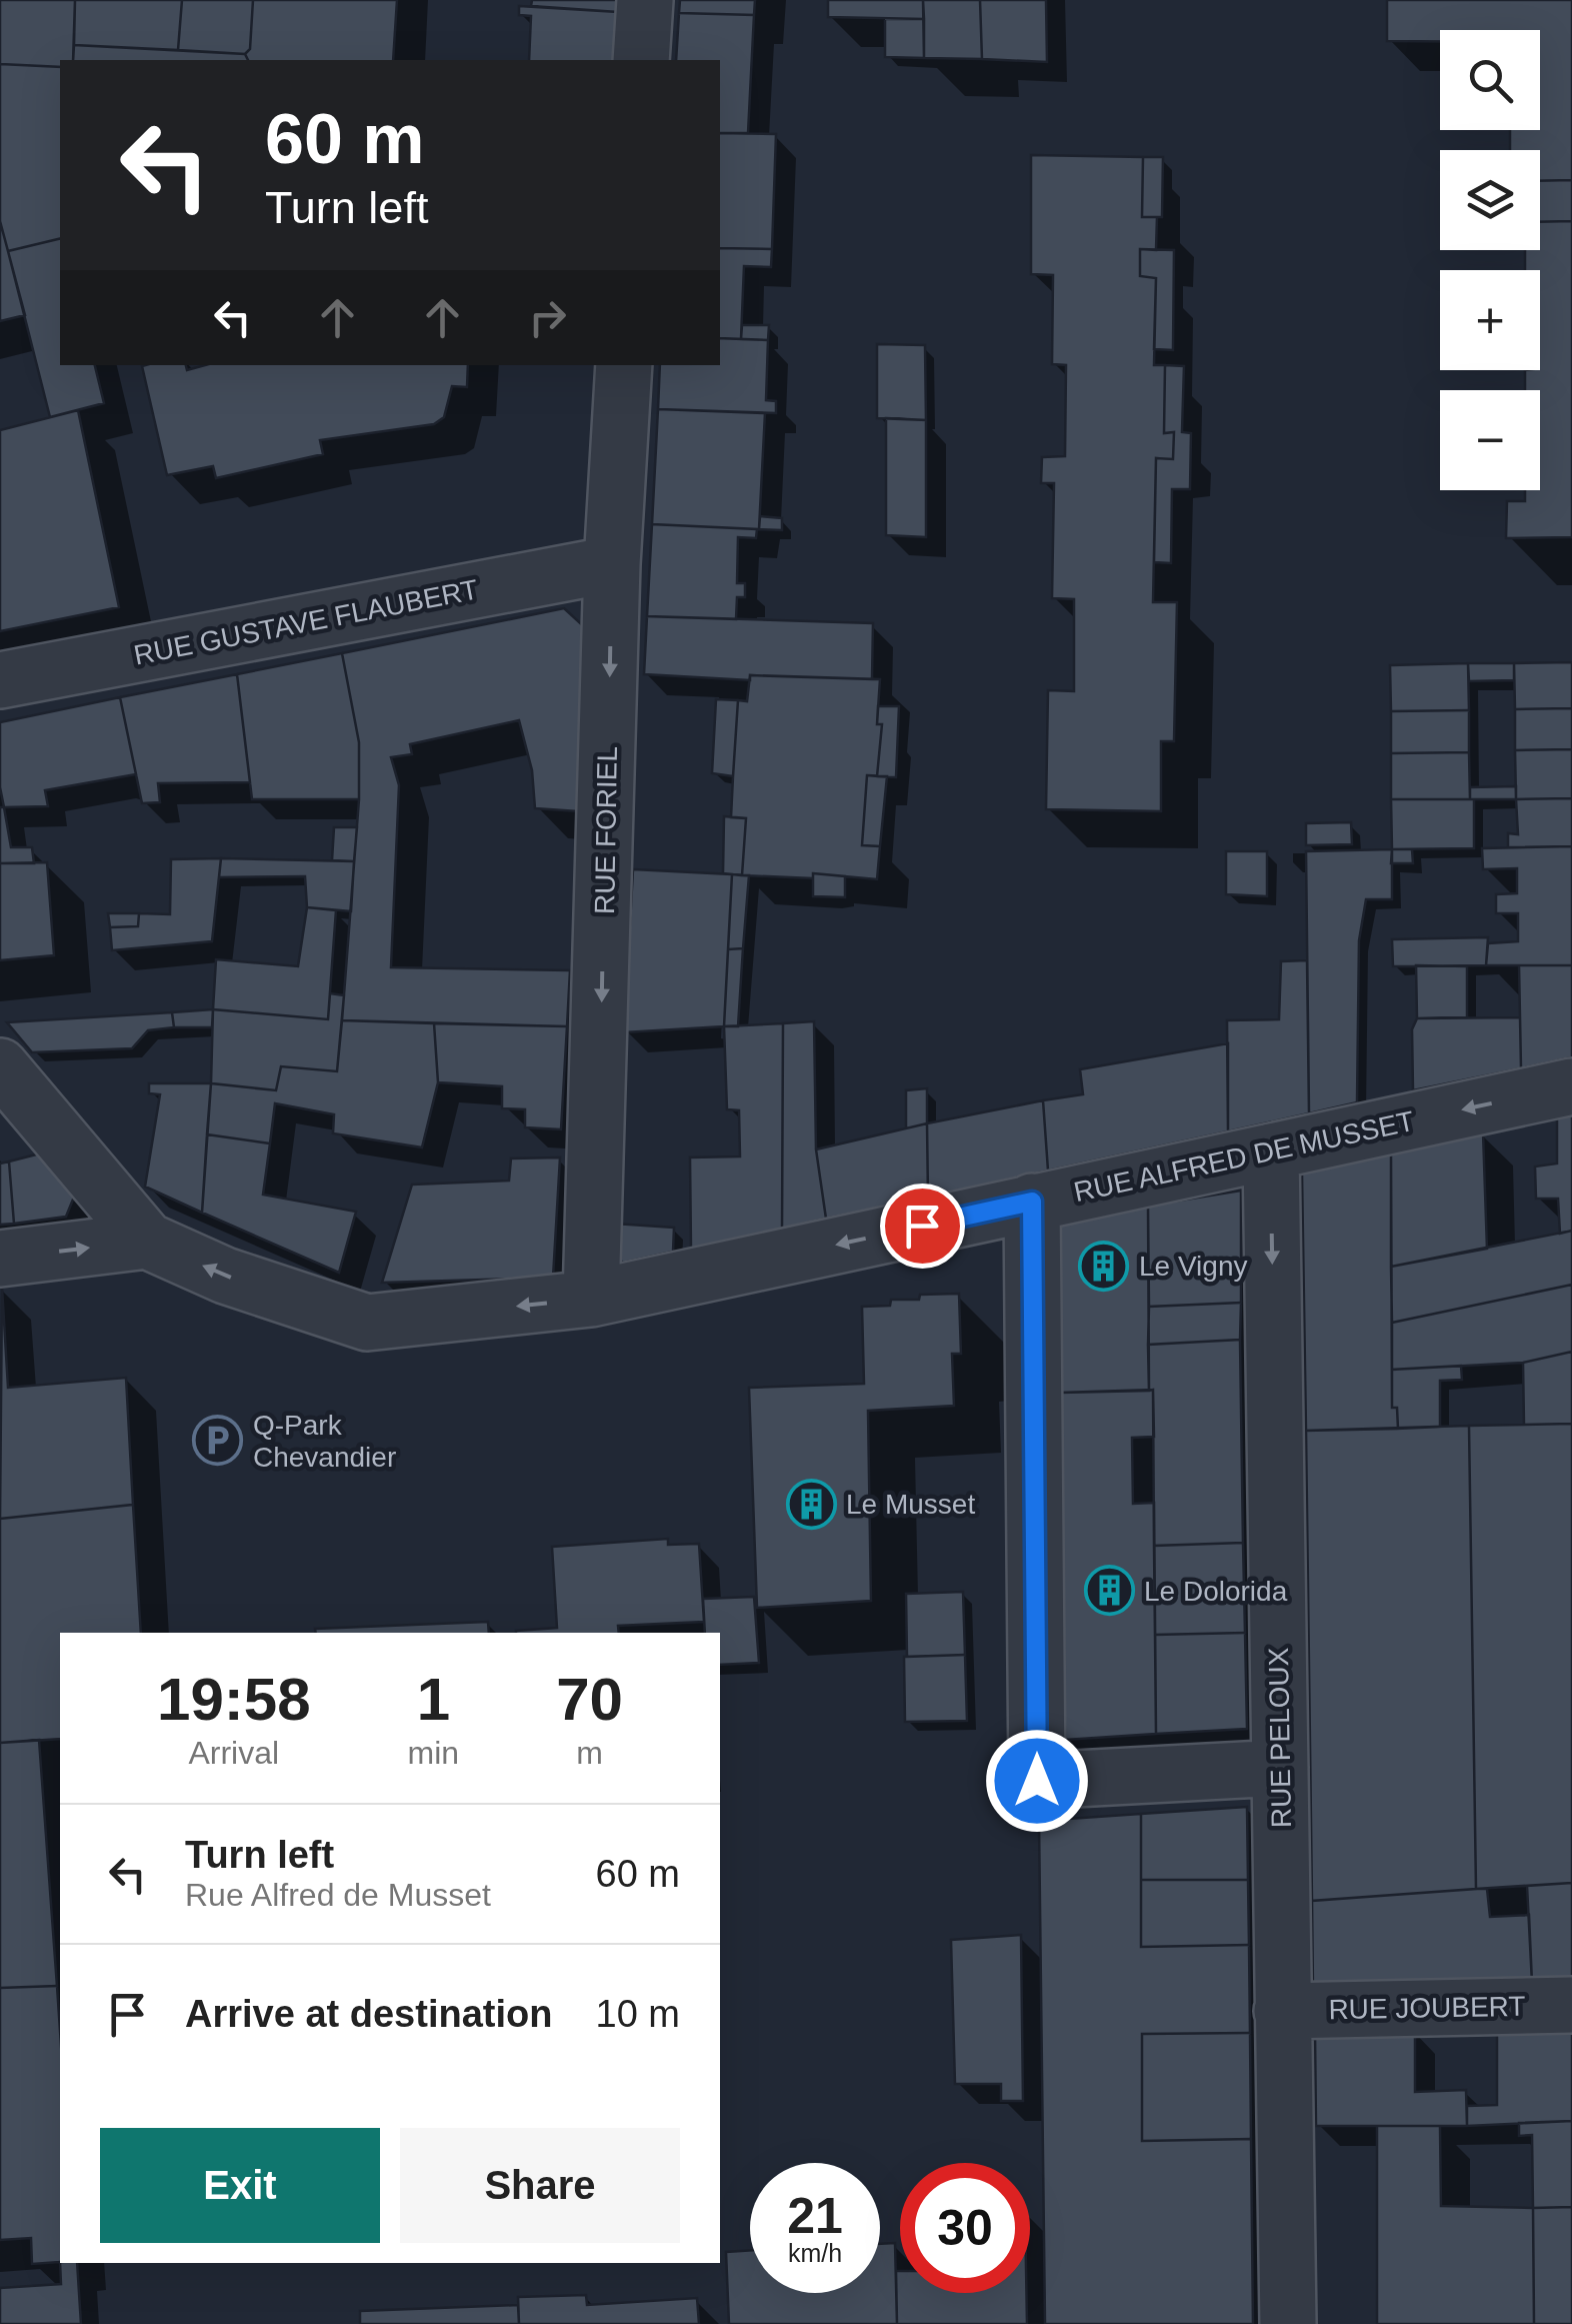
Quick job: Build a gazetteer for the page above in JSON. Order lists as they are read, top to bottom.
{
  "streets": {
    "street": [
      "RUE GUSTAVE FLAUBERT",
      "RUE FORIEL",
      "RUE ALFRED DE MUSSET",
      "RUE PELOUX",
      "RUE JOUBERT"
    ]
  },
  "crossings": [
    ["RUE GUSTAVE FLAUBERT", "RUE FORIEL"],
    ["RUE FORIEL", "RUE ALFRED DE MUSSET"],
    ["RUE ALFRED DE MUSSET", "RUE PELOUX"],
    ["RUE PELOUX", "RUE JOUBERT"]
  ],
  "one_way": ["RUE FORIEL", "RUE ALFRED DE MUSSET", "RUE PELOUX"],
  "places": {
    "building": ["Le Vigny", "Le Musset", "Le Dolorida"],
    "parking": ["Q-Park Chevandier"]
  },
  "page": {
    "map_buttons": ["+", "−"],
    "turn": ["60 m", "Turn left"],
    "eta": [
      "19:58",
      "Arrival",
      "1",
      "min",
      "70",
      "m"
    ],
    "list": [
      {
        "name": "Turn left",
        "note": "Rue Alfred de Musset",
        "value": "60 m"
      },
      {
        "name": "Arrive at destination",
        "value": "10 m"
      }
    ],
    "buttons": ["Exit", "Share"],
    "speed": "21 km/h",
    "limit": "30"
  }
}
